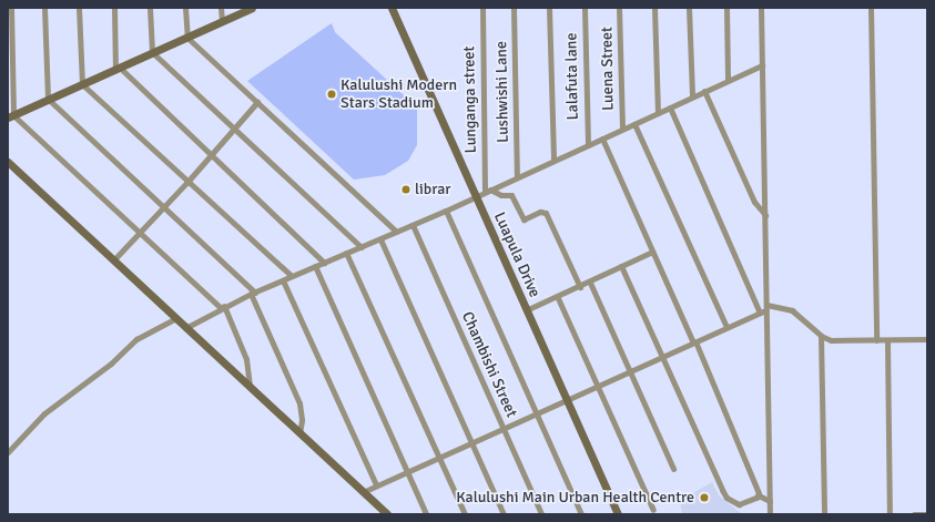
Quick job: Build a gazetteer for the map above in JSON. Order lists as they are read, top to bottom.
{
  "streets": {
    "street": [
      "Luena Street",
      "Lalafuta lane",
      "Lushwishi Lane",
      "Lunganga street",
      "Luapula Drive",
      "Chambishi Street"
    ]
  },
  "places": ["Kalulushi Modern Stars Stadium", "librar", "Kalulushi Main Urban Health Centre"]
}
